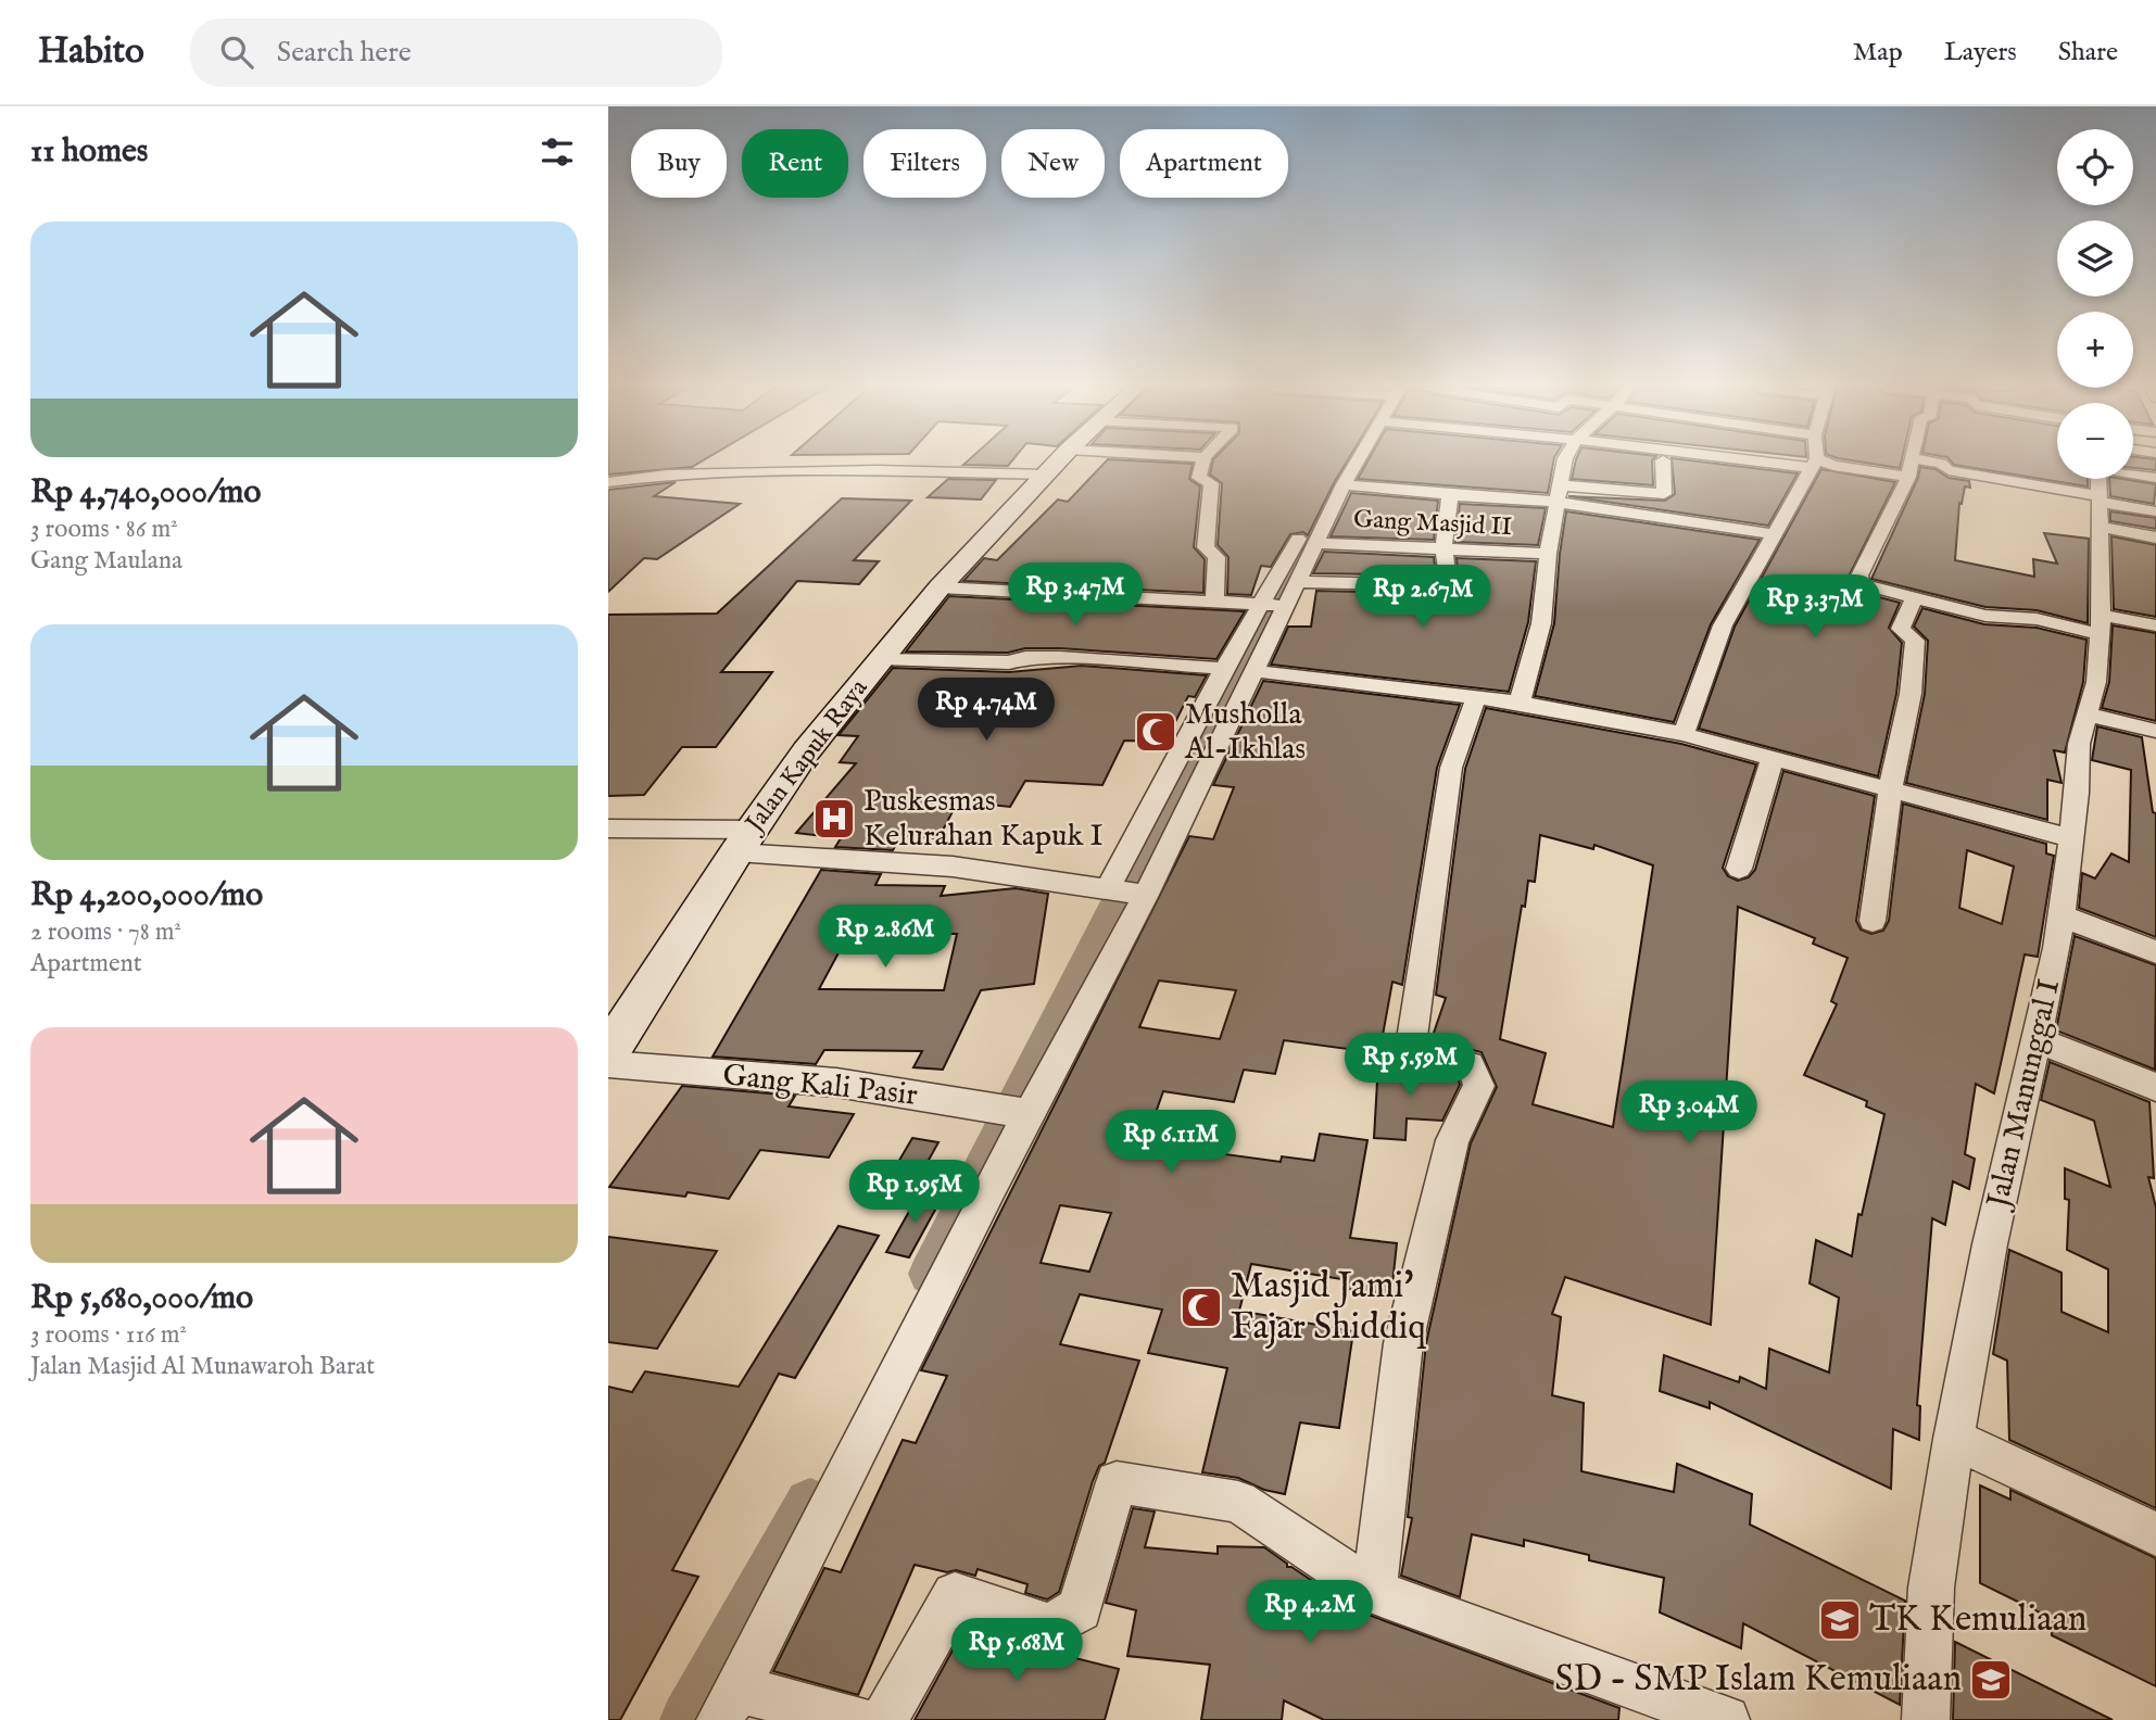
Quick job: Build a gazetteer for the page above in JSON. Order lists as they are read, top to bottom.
{
  "streets": {
    "main road": ["Jalan Kapuk Raya"],
    "street": ["Gang Masjid II", "Gang Kali Pasir", "Jalan Manunggal I"]
  },
  "places": {
    "mosque": ["Musholla Al-Ikhlas", "Masjid Jami' Fajar Shiddiq"],
    "hospital": ["Puskesmas Kelurahan Kapuk I"],
    "school or university": ["TK Kemuliaan", "SD - SMP Islam Kemuliaan"]
  },
  "page": {
    "header": "Habito",
    "search": "Search here",
    "nav": ["Map", "Layers", "Share"],
    "heading": "11 homes",
    "map_buttons": ["+", "−"],
    "chip": [
      "Buy",
      "Rent",
      "Filters",
      "New",
      "Apartment"
    ],
    "list": [
      {
        "name": "Rp 4,740,000/mo",
        "note": "3 rooms · 86 m² · Gang Maulana"
      },
      {
        "name": "Rp 4,200,000/mo",
        "note": "2 rooms · 78 m² · Apartment"
      },
      {
        "name": "Rp 5,680,000/mo",
        "note": "3 rooms · 116 m² · Jalan Masjid Al Munawaroh Barat"
      }
    ],
    "price": [
      "Rp 3.47M",
      "Rp 2.67M",
      "Rp 3.37M",
      "Rp 4.74M",
      "Rp 2.86M",
      "Rp 5.59M",
      "Rp 3.04M",
      "Rp 6.11M",
      "Rp 1.95M",
      "Rp 4.2M",
      "Rp 5.68M"
    ]
  }
}
